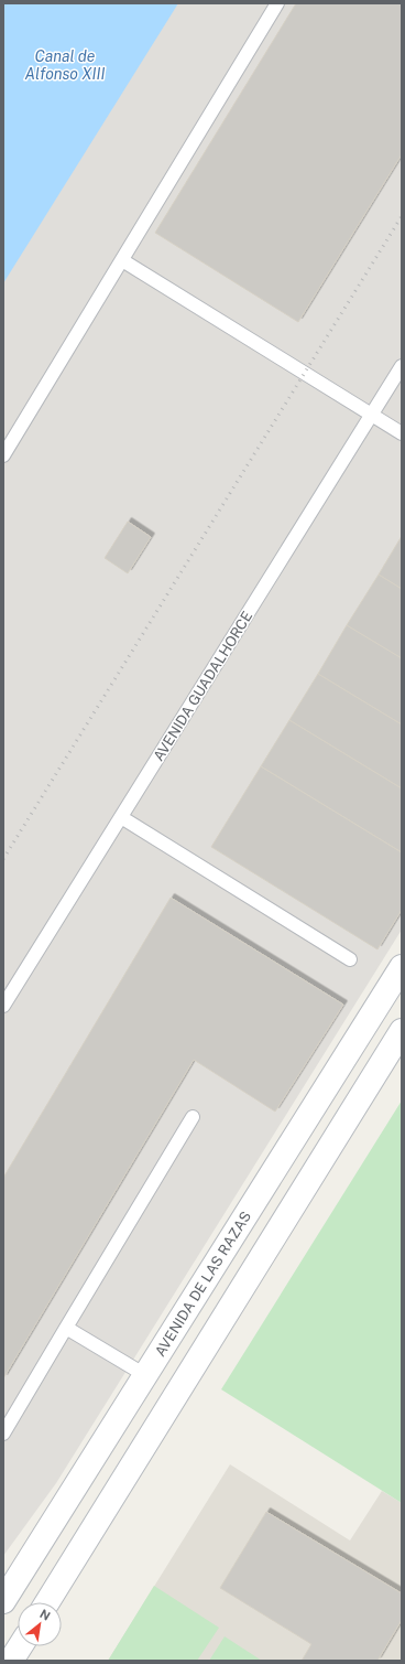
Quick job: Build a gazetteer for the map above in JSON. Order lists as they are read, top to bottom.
{
  "streets": {
    "main road": ["AVENIDA DE LAS RAZAS"],
    "lane": ["AVENIDA GUADALHORCE"]
  },
  "water": ["Canal de Alfonso XIII"],
  "north": "top right"
}
